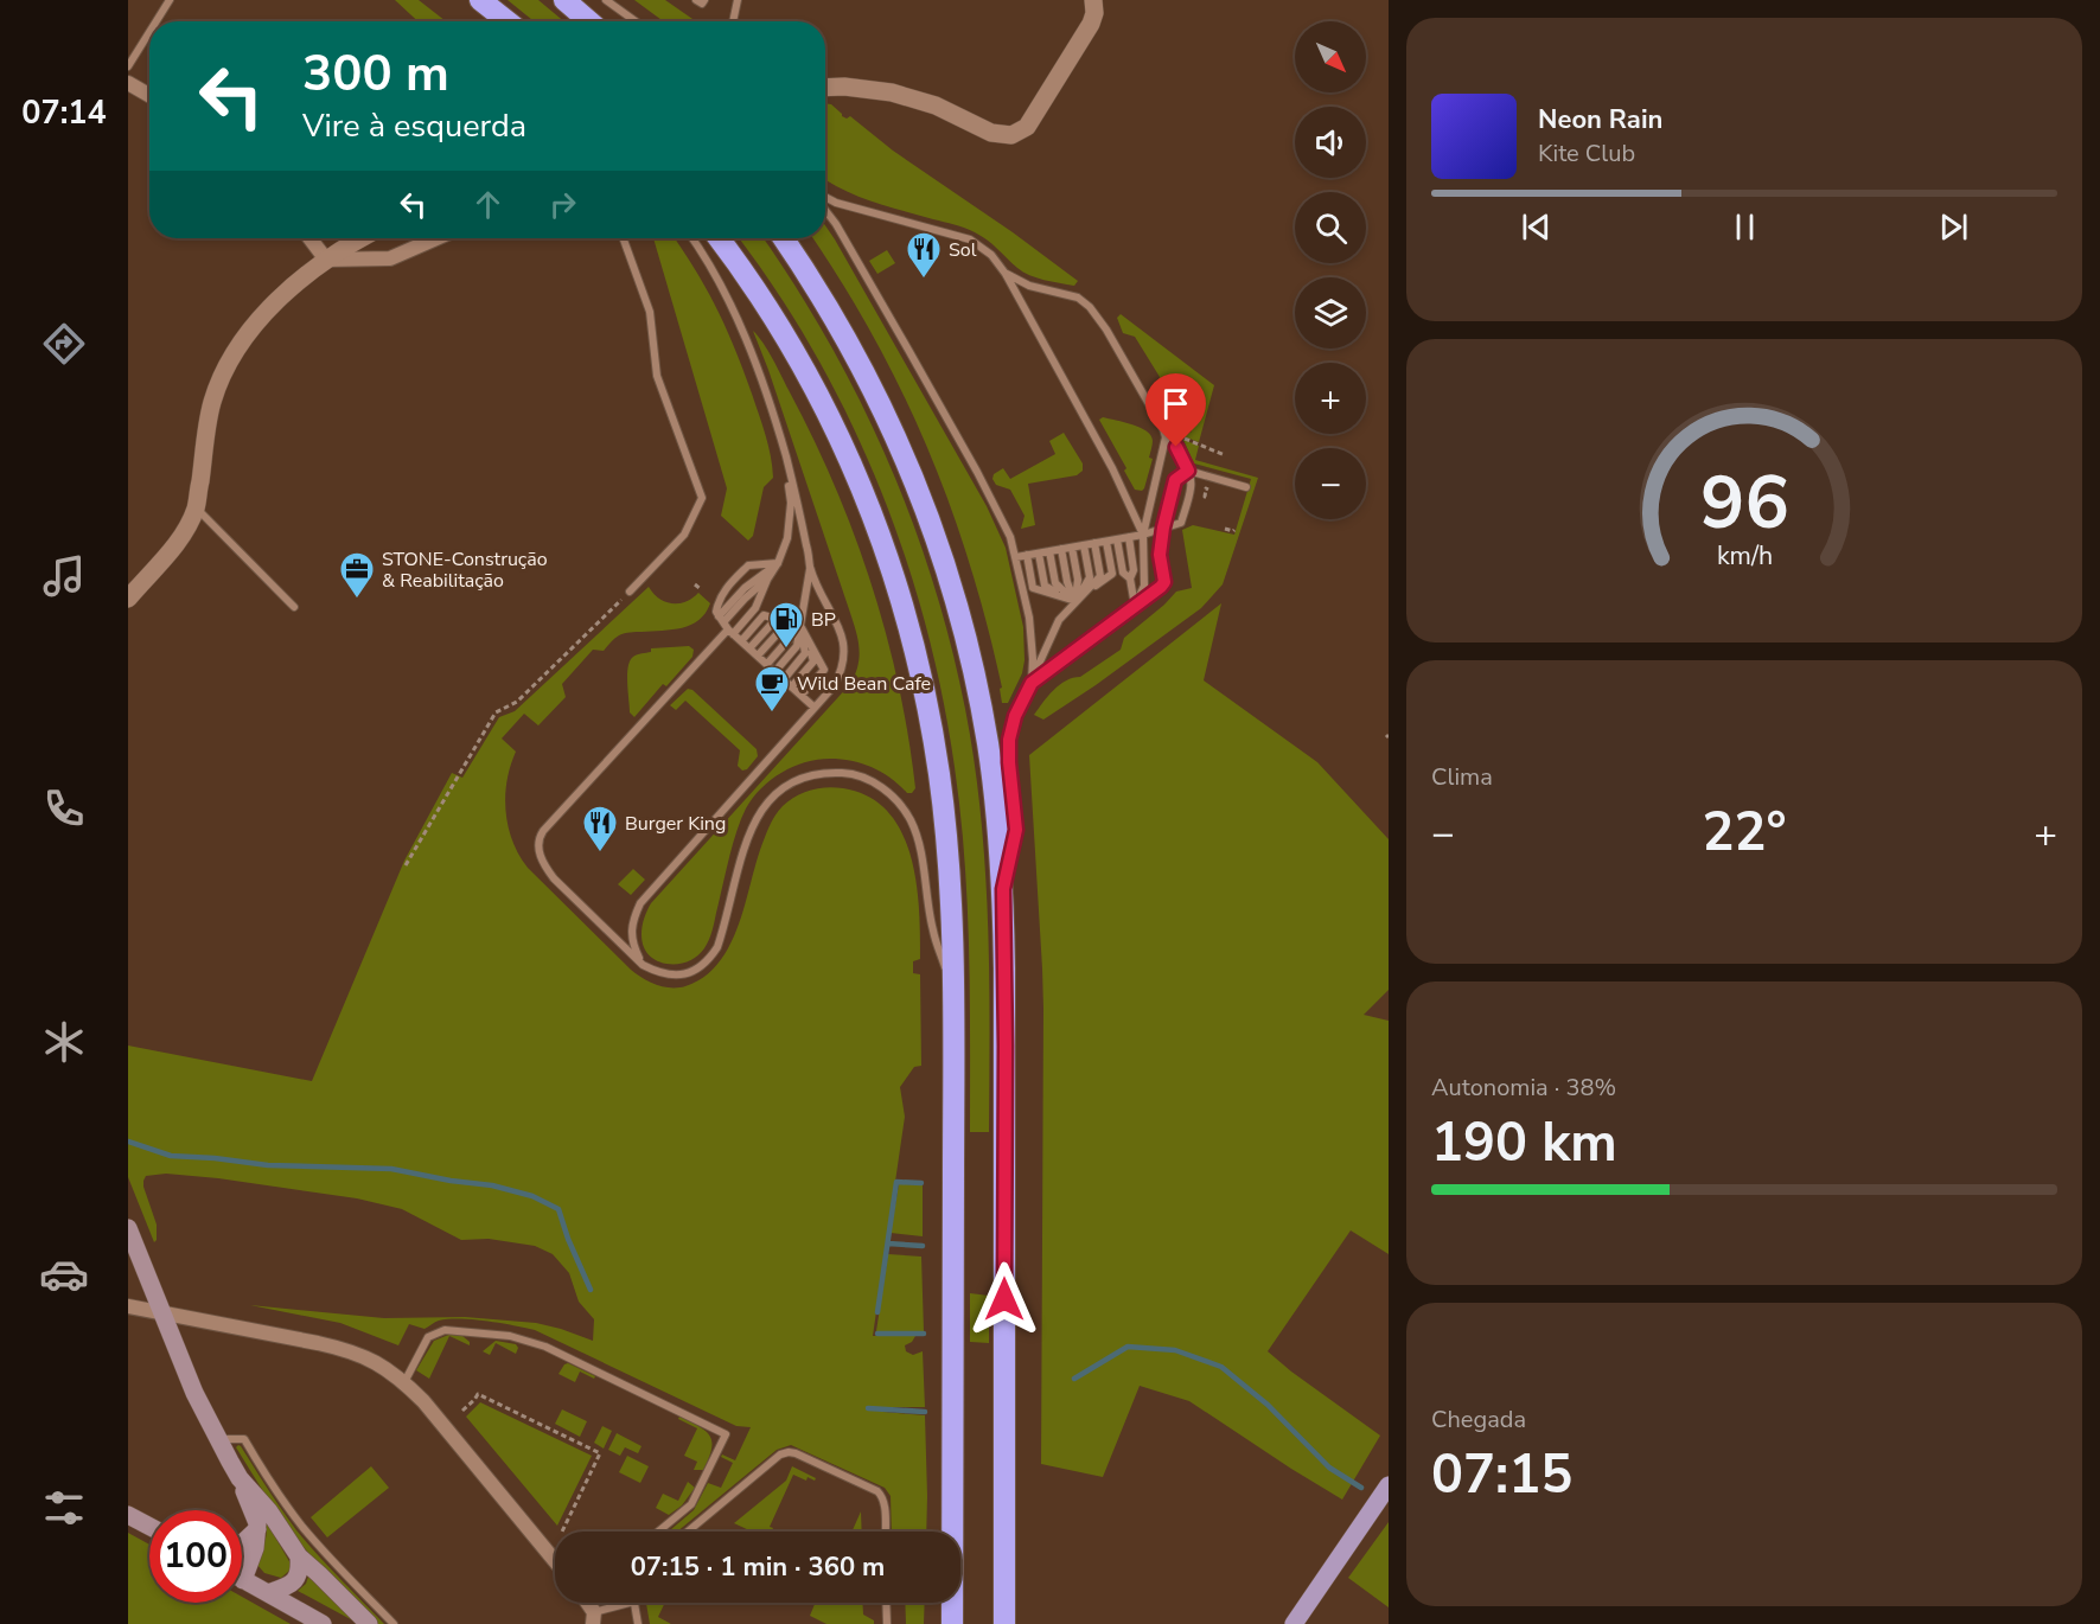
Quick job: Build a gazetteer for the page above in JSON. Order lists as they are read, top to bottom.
{
  "places": {
    "restaurant": ["Sol", "Burger King"],
    "office": ["STONE-Construção & Reabilitação"],
    "fuel station": ["BP"],
    "cafe": ["Wild Bean Cafe"]
  },
  "north": "bottom right",
  "page": {
    "tabs": "07:14",
    "map_buttons": ["+", "−"],
    "turn": ["300 m", "Vire à esquerda"],
    "song": ["Neon Rain", "Kite Club"],
    "tile": [
      "Clima",
      ["Autonomia · 38%", "190 km"],
      ["Chegada", "07:15"]
    ],
    "heat": ["−", "22°", "+"],
    "limit": "100",
    "trip": "07:15 · 1 min · 360 m",
    "gauge": ["96", "km/h"]
  }
}
